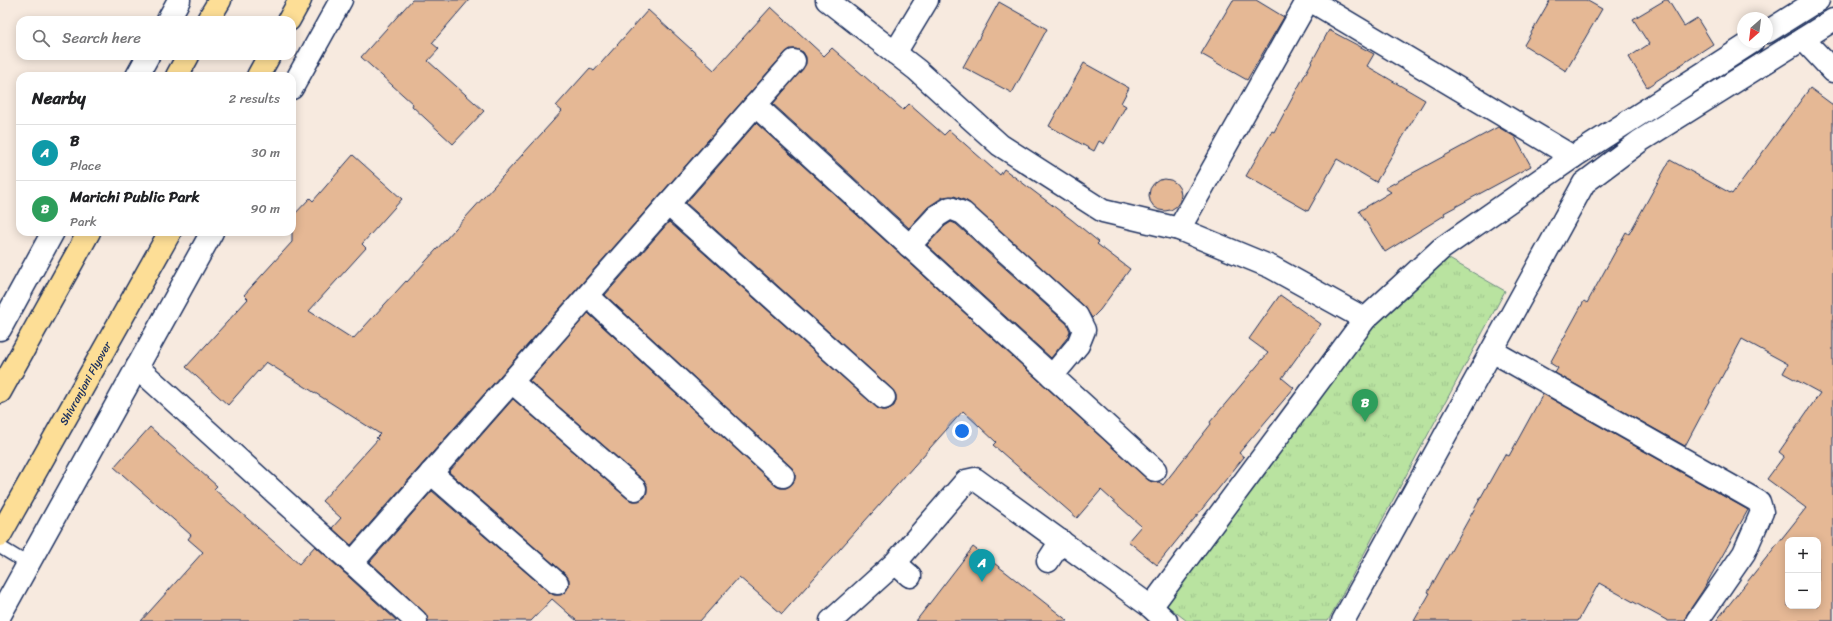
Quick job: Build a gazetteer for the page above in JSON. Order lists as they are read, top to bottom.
{
  "streets": {
    "main road": ["Shivranjani Flyover"]
  },
  "north": "bottom left",
  "page": {
    "search": "Search here",
    "heading": ["Nearby", "2 results"],
    "list": [
      {
        "mark": "A",
        "name": "B",
        "note": "Place",
        "value": "30 m"
      },
      {
        "mark": "B",
        "name": "Marichi Public Park",
        "note": "Park",
        "value": "90 m"
      }
    ],
    "pins": ["B", "A"],
    "map_buttons": ["+", "−"]
  }
}
